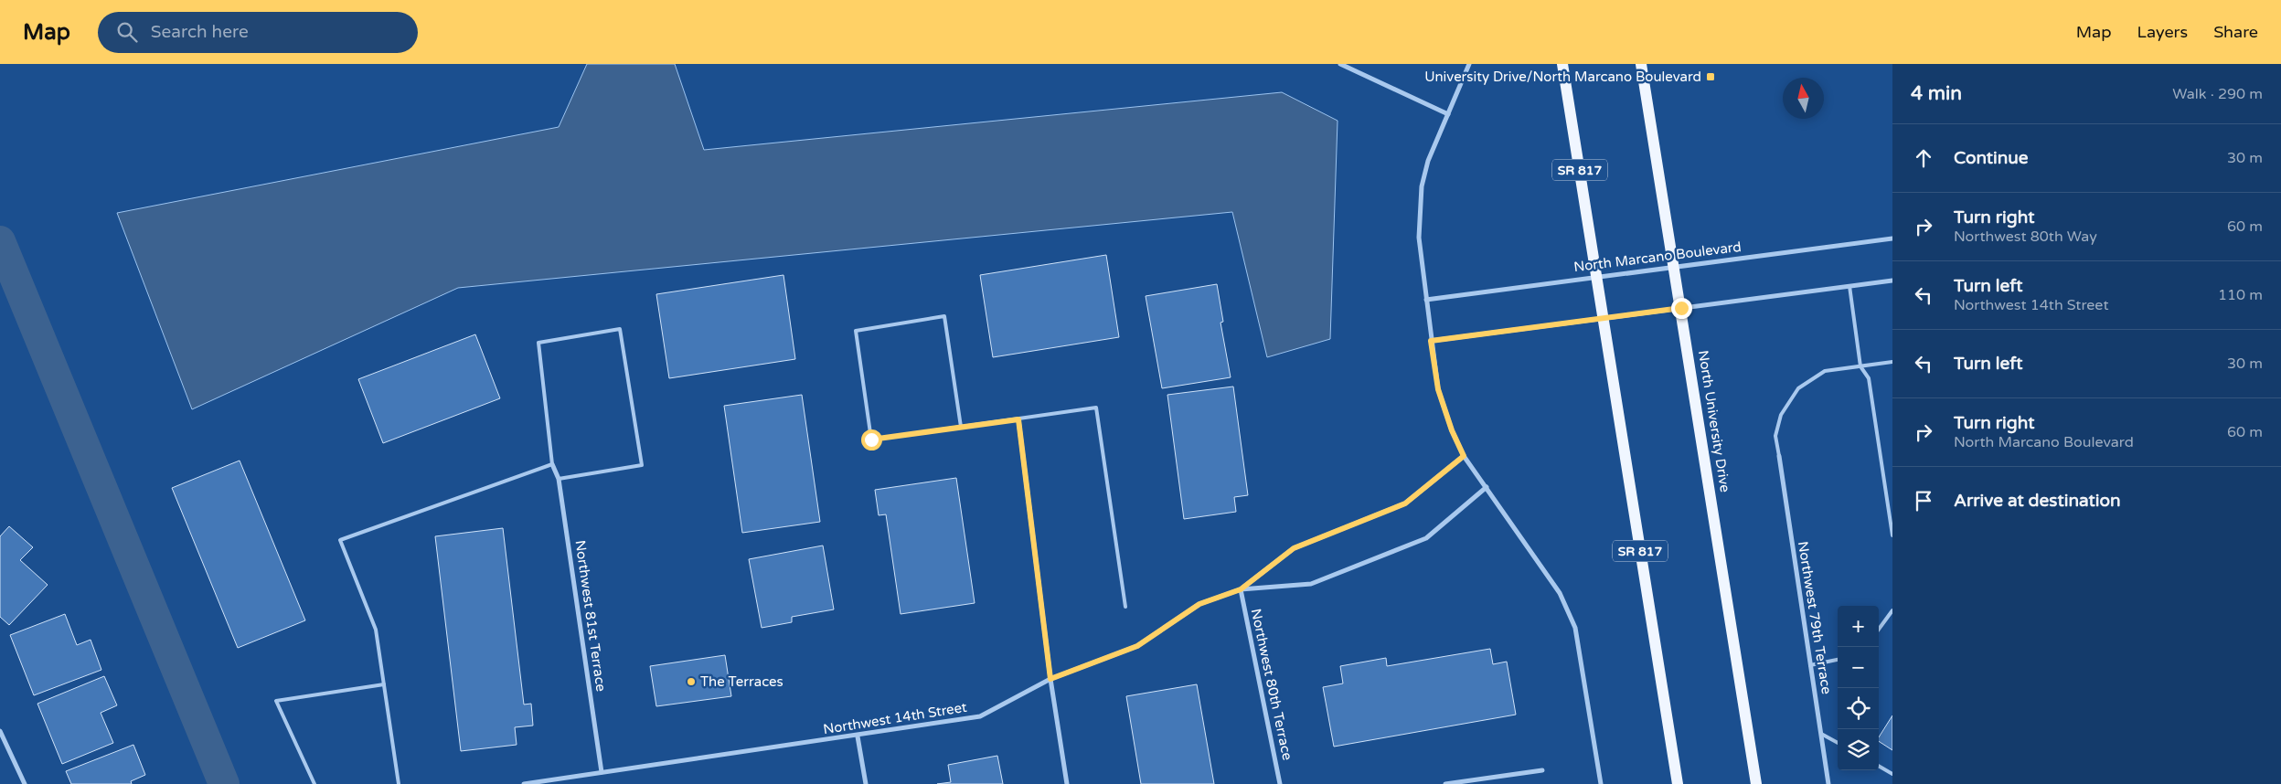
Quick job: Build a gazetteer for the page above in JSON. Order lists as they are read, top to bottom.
{
  "streets": {
    "main road": ["SR 817", "North University Drive"],
    "street": [
      "North Marcano Boulevard",
      "Northwest 81st Terrace",
      "Northwest 79th Terrace",
      "Northwest 80th Terrace",
      "Northwest 14th Street"
    ]
  },
  "crossings": [
    ["SR 817", "North Marcano Boulevard"],
    ["North Marcano Boulevard", "North University Drive"],
    ["Northwest 81st Terrace", "Northwest 14th Street"],
    ["Northwest 80th Terrace", "Northwest 14th Street"]
  ],
  "places": {
    "transit": ["University Drive/North Marcano Boulevard"],
    "other": ["The Terraces"]
  },
  "north": "top",
  "page": {
    "header": "Map",
    "search": "Search here",
    "nav": ["Map", "Layers", "Share"],
    "heading": ["4 min", "Walk · 290 m"],
    "list": [
      ["Continue", "30 m"],
      ["Turn right", "Northwest 80th Way", "60 m"],
      ["Turn left", "Northwest 14th Street", "110 m"],
      ["Turn left", "30 m"],
      ["Turn right", "North Marcano Boulevard", "60 m"],
      "Arrive at destination"
    ],
    "map_buttons": ["+", "−"]
  }
}
